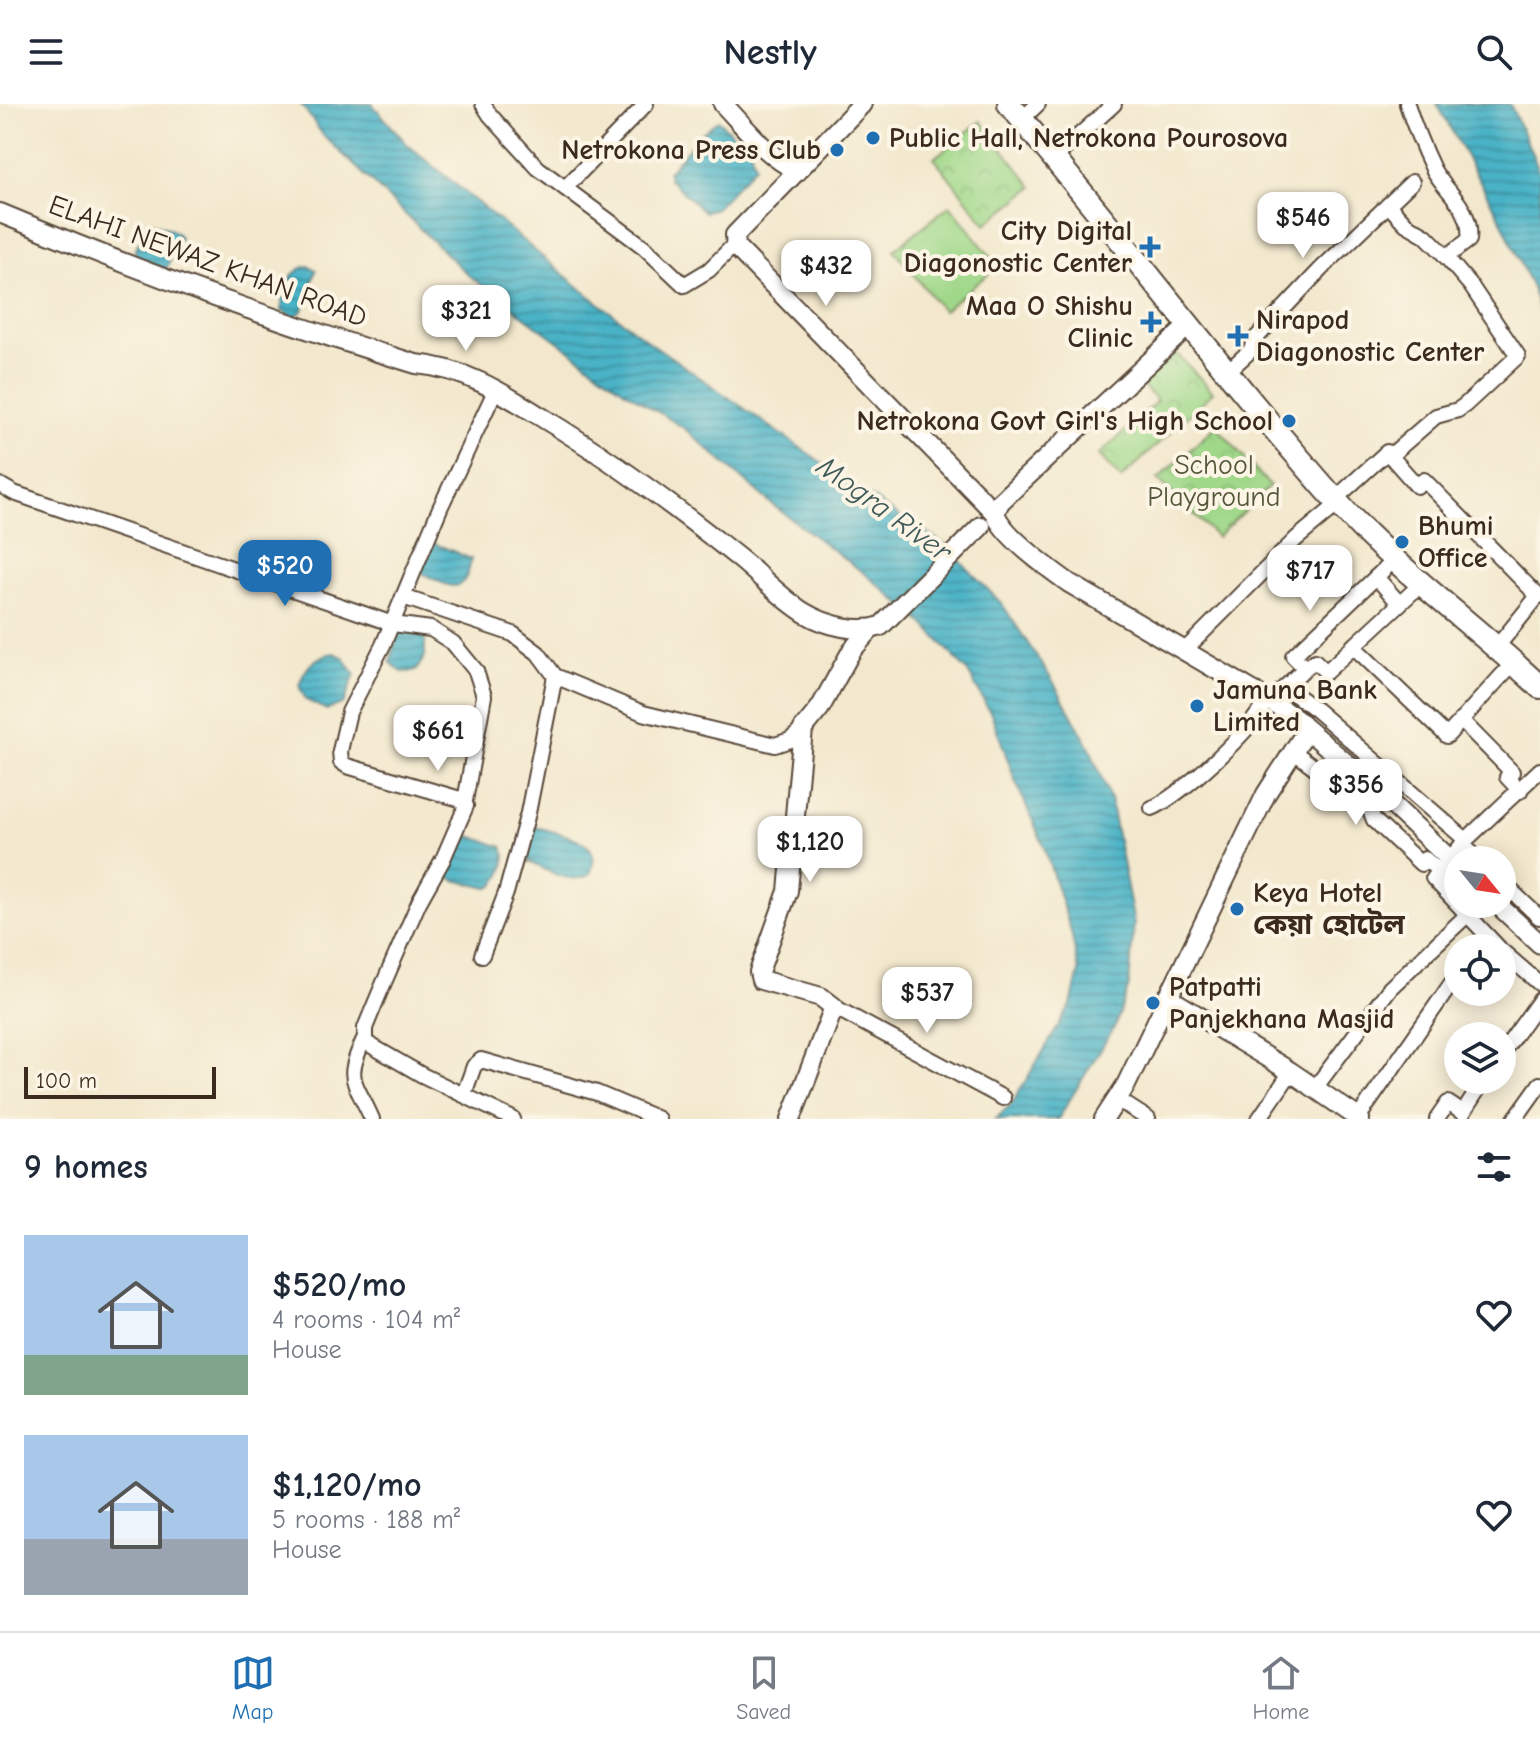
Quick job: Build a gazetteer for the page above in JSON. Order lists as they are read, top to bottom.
{
  "streets": {
    "street": ["ELAHI NEWAZ KHAN ROAD"]
  },
  "water": ["Mogra River"],
  "parks": ["School Playground"],
  "places": {
    "other": [
      "Public Hall, Netrokona Pourosova",
      "Netrokona Press Club",
      "Netrokona Govt Girl's High School",
      "Bhumi Office",
      "Jamuna Bank Limited",
      "Keya Hotel কেয়া হোটেল",
      "Patpatti Panjekhana Masjid"
    ],
    "health": ["City Digital Diagonostic Center", "Maa O Shishu Clinic", "Nirapod Diagonostic Center"]
  },
  "scale_bar": "100 m",
  "north": "bottom right",
  "page": {
    "header": "Nestly",
    "price": [
      "$546",
      "$432",
      "$321",
      "$520",
      "$717",
      "$661",
      "$356",
      "$1,120",
      "$537"
    ],
    "scale": "100 m",
    "heading": "9 homes",
    "list": [
      {
        "name": "$520/mo",
        "note": "4 rooms · 104 m² · House"
      },
      {
        "name": "$1,120/mo",
        "note": "5 rooms · 188 m² · House"
      }
    ],
    "tabs": ["Map", "Saved", "Home"]
  }
}
